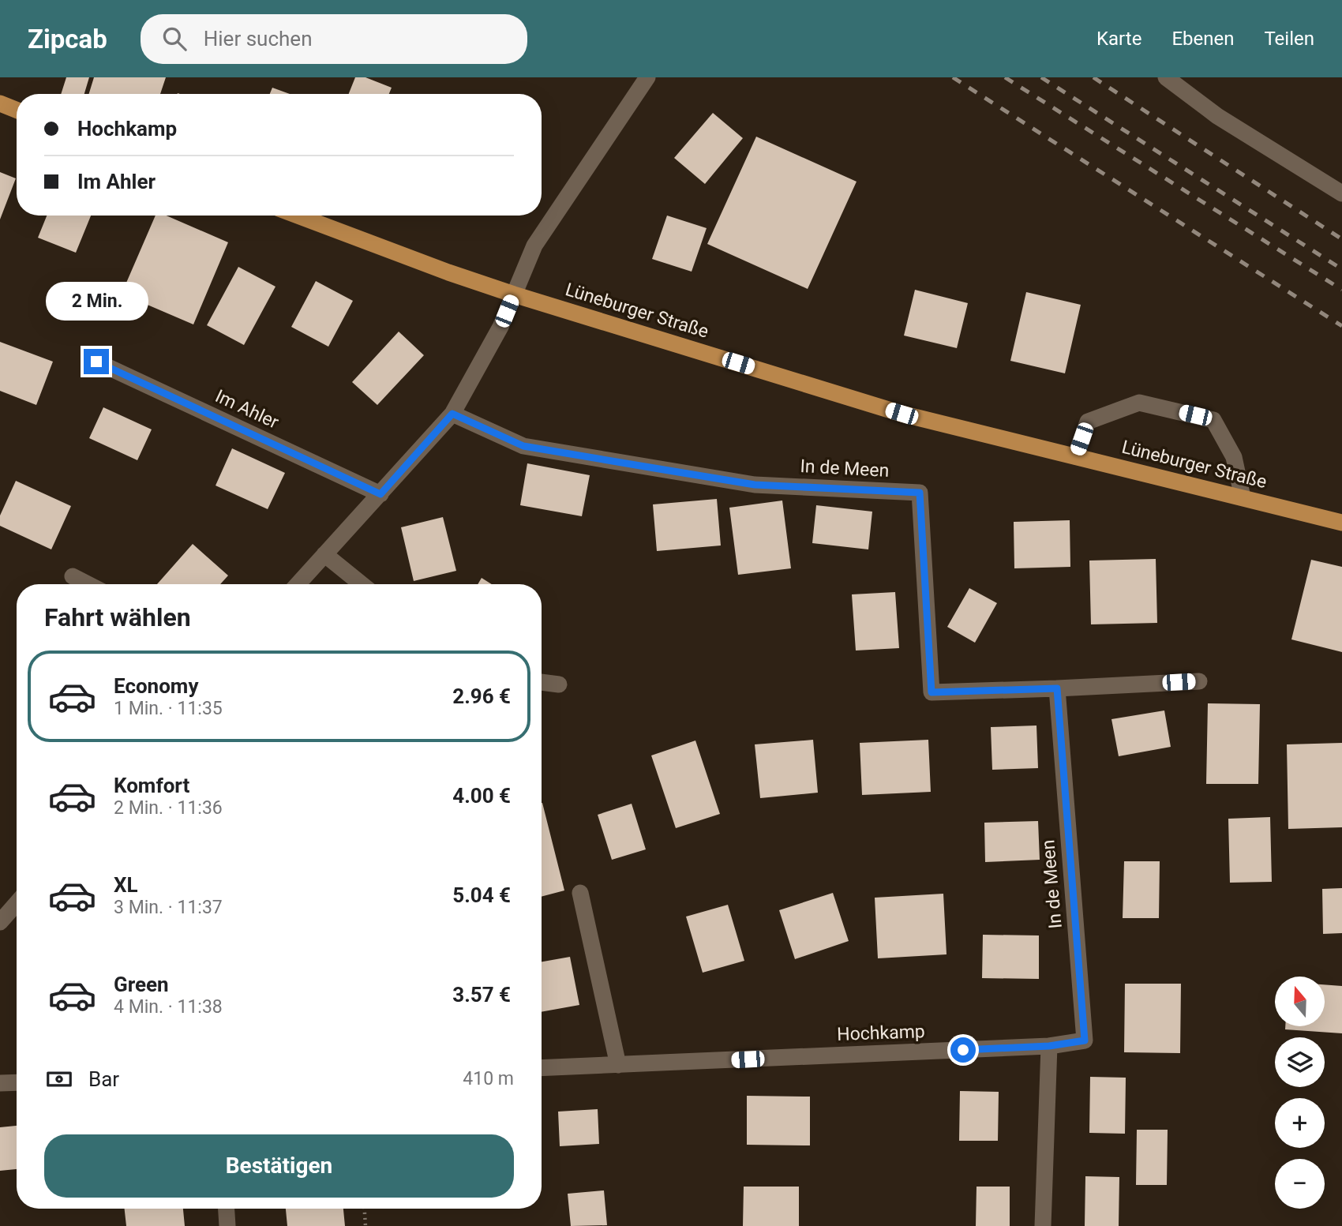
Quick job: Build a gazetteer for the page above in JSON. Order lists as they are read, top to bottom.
{
  "streets": {
    "main road": ["Lüneburger Straße"],
    "street": ["Im Ahler", "In de Meen", "Hochkamp"]
  },
  "crossings": [
    ["In de Meen", "Hochkamp"]
  ],
  "north": "top",
  "page": {
    "header": "Zipcab",
    "search": "Hier suchen",
    "nav": ["Karte", "Ebenen", "Teilen"],
    "banner": ["Hochkamp", "Im Ahler"],
    "bubble": "2 Min.",
    "heading": "Fahrt wählen",
    "list": [
      {
        "name": "Economy",
        "note": "1 Min. · 11:35",
        "value": "2.96 €"
      },
      {
        "name": "Komfort",
        "note": "2 Min. · 11:36",
        "value": "4.00 €"
      },
      {
        "name": "XL",
        "note": "3 Min. · 11:37",
        "value": "5.04 €"
      },
      {
        "name": "Green",
        "note": "4 Min. · 11:38",
        "value": "3.57 €"
      }
    ],
    "map_buttons": ["+", "−"],
    "pay": ["Bar", "410 m"],
    "buttons": "Bestätigen"
  }
}
